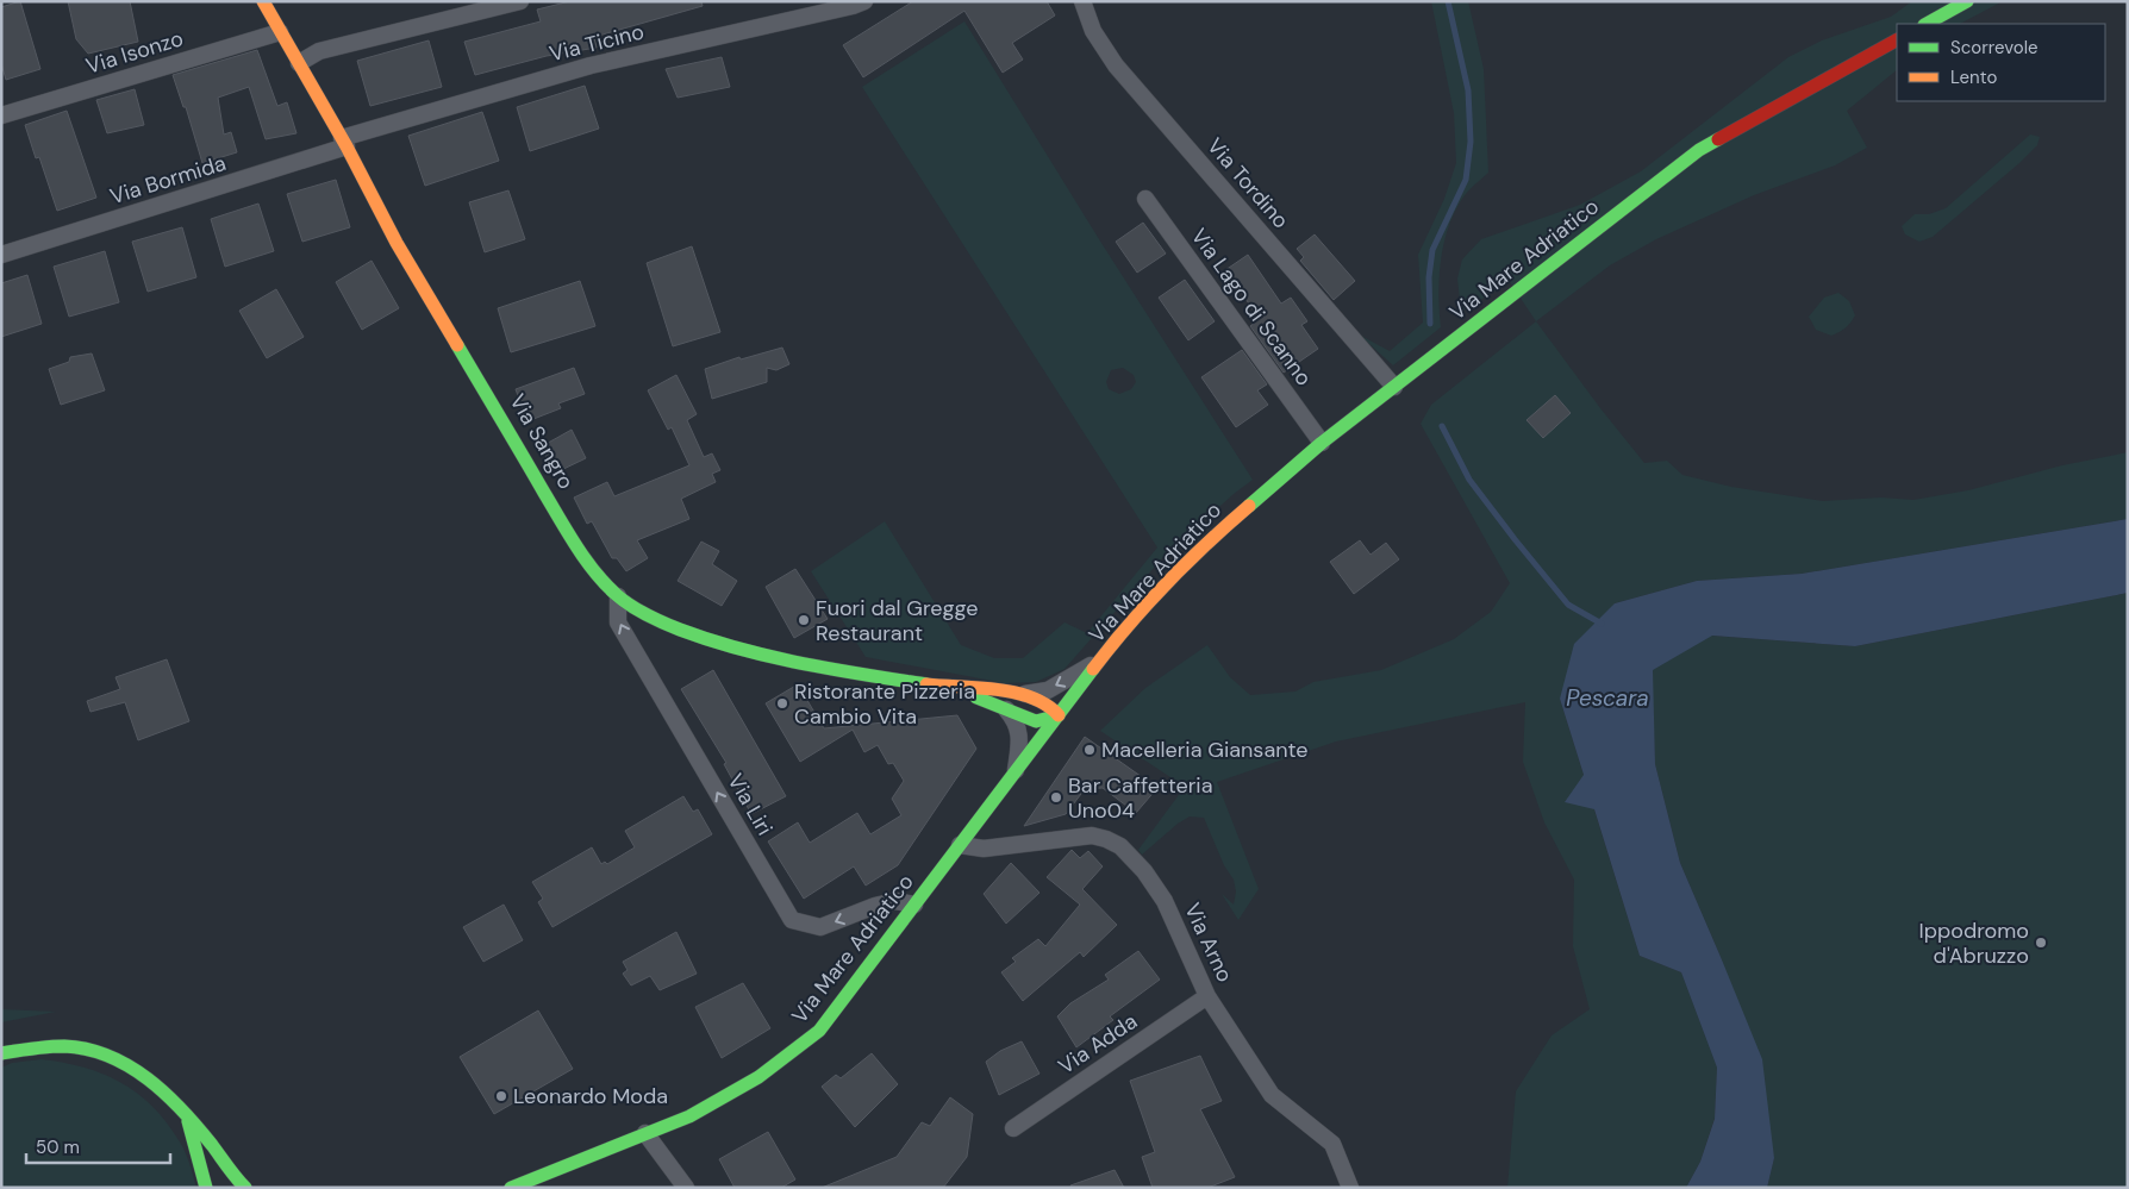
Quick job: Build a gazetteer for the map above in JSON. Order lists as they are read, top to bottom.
{
  "streets": {
    "main road": ["Via Mare Adriatico", "Via Sangro"],
    "street": [
      "Via Ticino",
      "Via Isonzo",
      "Via Bormida",
      "Via Tordino",
      "Via Lago di Scanno",
      "Via Liri",
      "Via Arno",
      "Via Adda"
    ]
  },
  "crossings": [
    ["Via Ticino", "Via Bormida"],
    ["Via Ticino", "Via Sangro"],
    ["Via Isonzo", "Via Sangro"],
    ["Via Bormida", "Via Sangro"],
    ["Via Tordino", "Via Mare Adriatico"],
    ["Via Mare Adriatico", "Via Lago di Scanno"],
    ["Via Mare Adriatico", "Via Sangro"],
    ["Via Mare Adriatico", "Via Liri"],
    ["Via Mare Adriatico", "Via Arno"],
    ["Via Sangro", "Via Liri"],
    ["Via Arno", "Via Adda"]
  ],
  "one_way": ["Via Liri"],
  "water": ["Pescara"],
  "places": [
    "Fuori dal Gregge Restaurant",
    "Ristorante Pizzeria Cambio Vita",
    "Macelleria Giansante",
    "Bar Caffetteria Uno04",
    "Ippodromo d'Abruzzo",
    "Leonardo Moda"
  ],
  "legend": ["Scorrevole", "Lento"],
  "scale_bar": "50 m"
}
